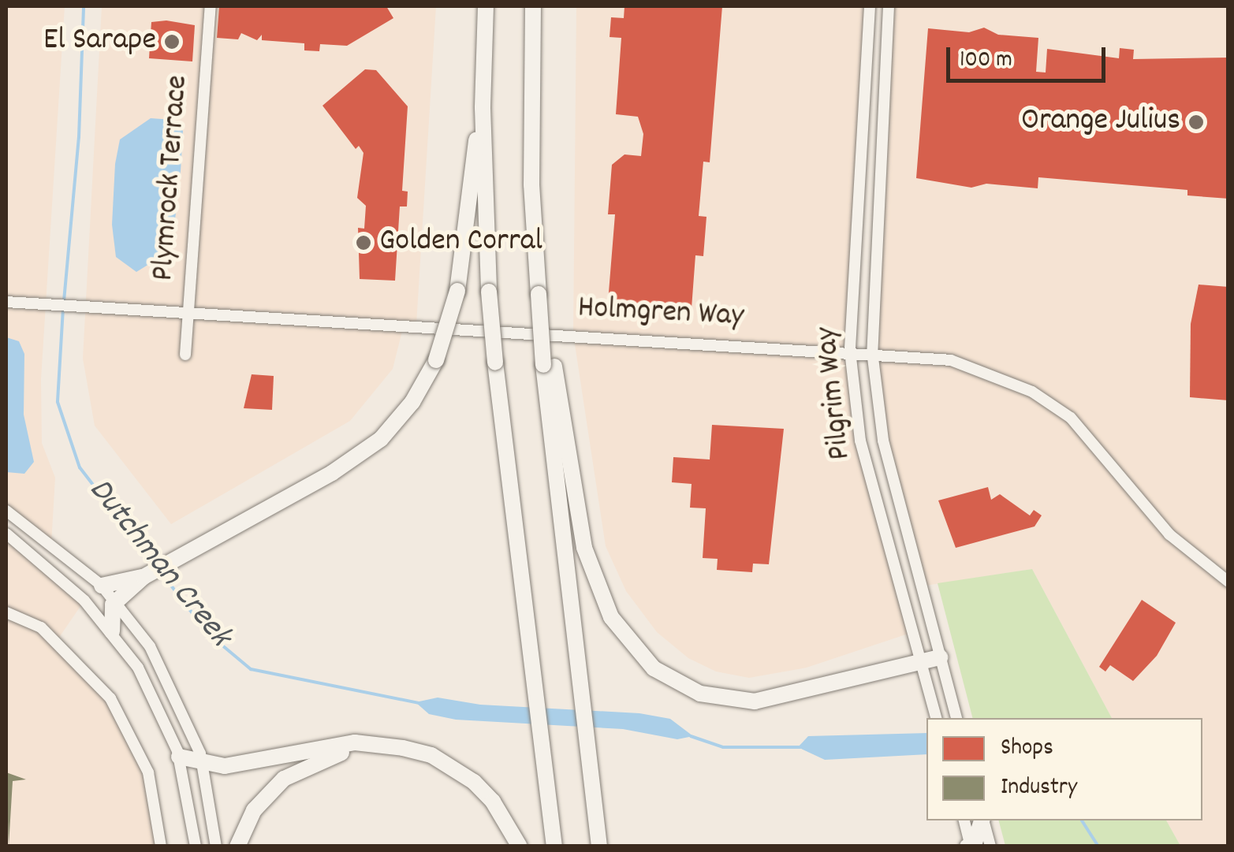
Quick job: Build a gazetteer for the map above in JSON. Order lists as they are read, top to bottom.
{
  "streets": {
    "street": ["Plymrock Terrace", "Holmgren Way", "Pilgrim Way"]
  },
  "crossings": [
    ["Plymrock Terrace", "Holmgren Way"],
    ["Holmgren Way", "Pilgrim Way"]
  ],
  "water": ["Dutchman Creek"],
  "places": ["El Sarape", "Orange Julius", "Golden Corral"],
  "legend": ["Shops", "Industry"],
  "scale_bar": "100 m"
}
